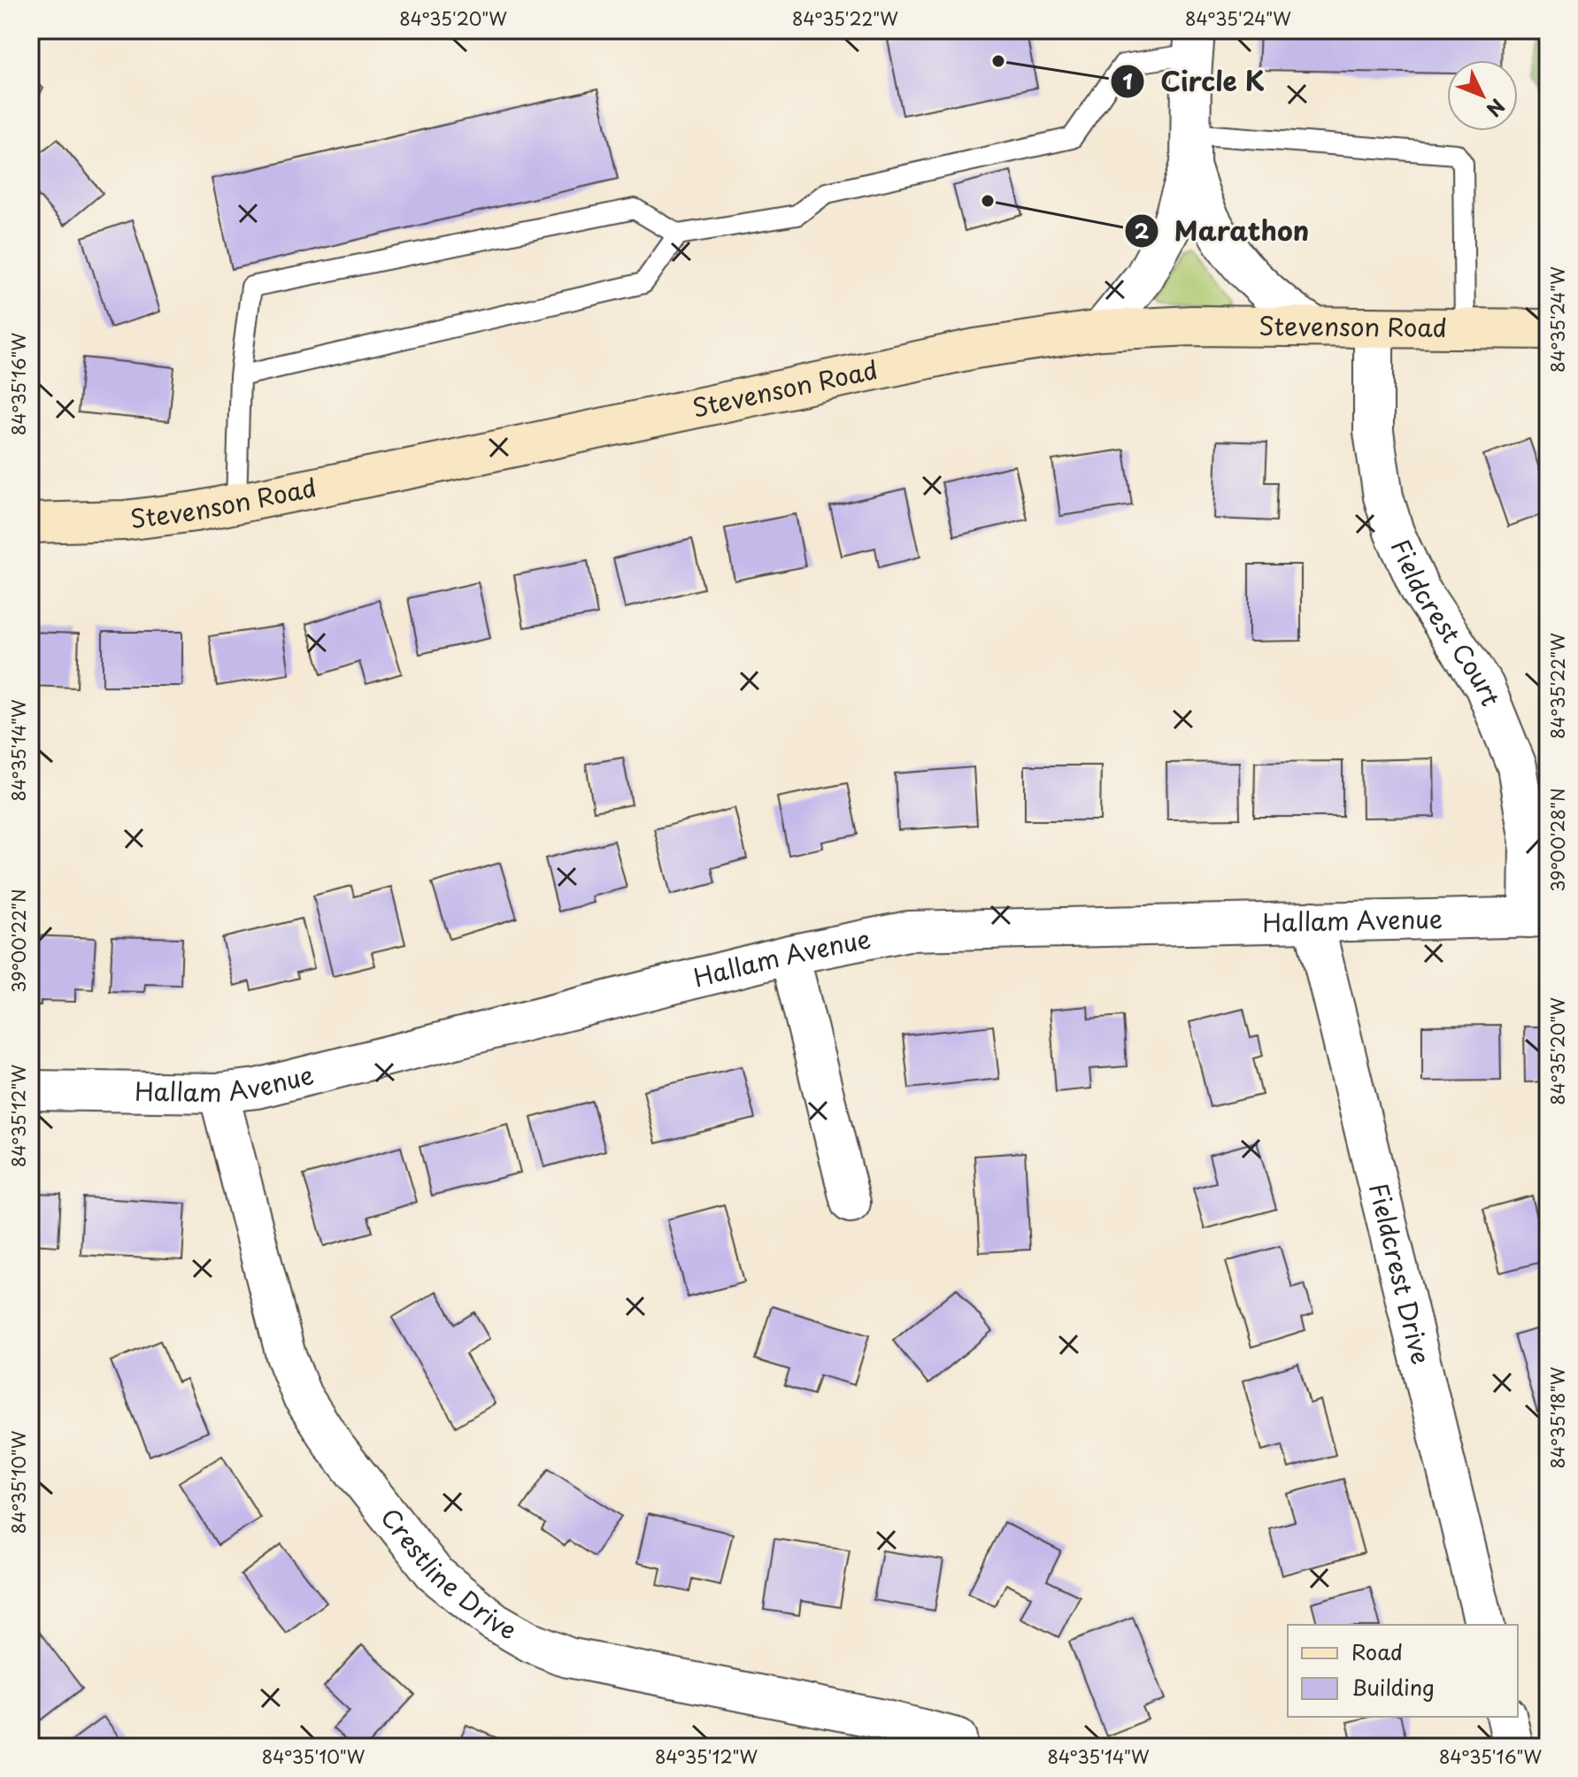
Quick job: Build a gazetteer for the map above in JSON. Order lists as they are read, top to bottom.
{
  "streets": {
    "main road": ["Stevenson Road"],
    "street": [
      "Fieldcrest Court",
      "Hallam Avenue",
      "Fieldcrest Drive",
      "Crestline Drive"
    ]
  },
  "crossings": [
    ["Stevenson Road", "Fieldcrest Court"],
    ["Fieldcrest Court", "Hallam Avenue"],
    ["Hallam Avenue", "Fieldcrest Drive"],
    ["Hallam Avenue", "Crestline Drive"]
  ],
  "places": ["Circle K", "Marathon"],
  "legend": ["Road", "Building"],
  "north": "bottom right",
  "coordinates": [
    "84°35'20\"W",
    "84°35'22\"W",
    "84°35'24\"W",
    "84°35'16\"W",
    "84°35'14\"W",
    "39°00'28\"N",
    "39°00'22\"N",
    "84°35'12\"W",
    "84°35'18\"W",
    "84°35'10\"W"
  ]
}
